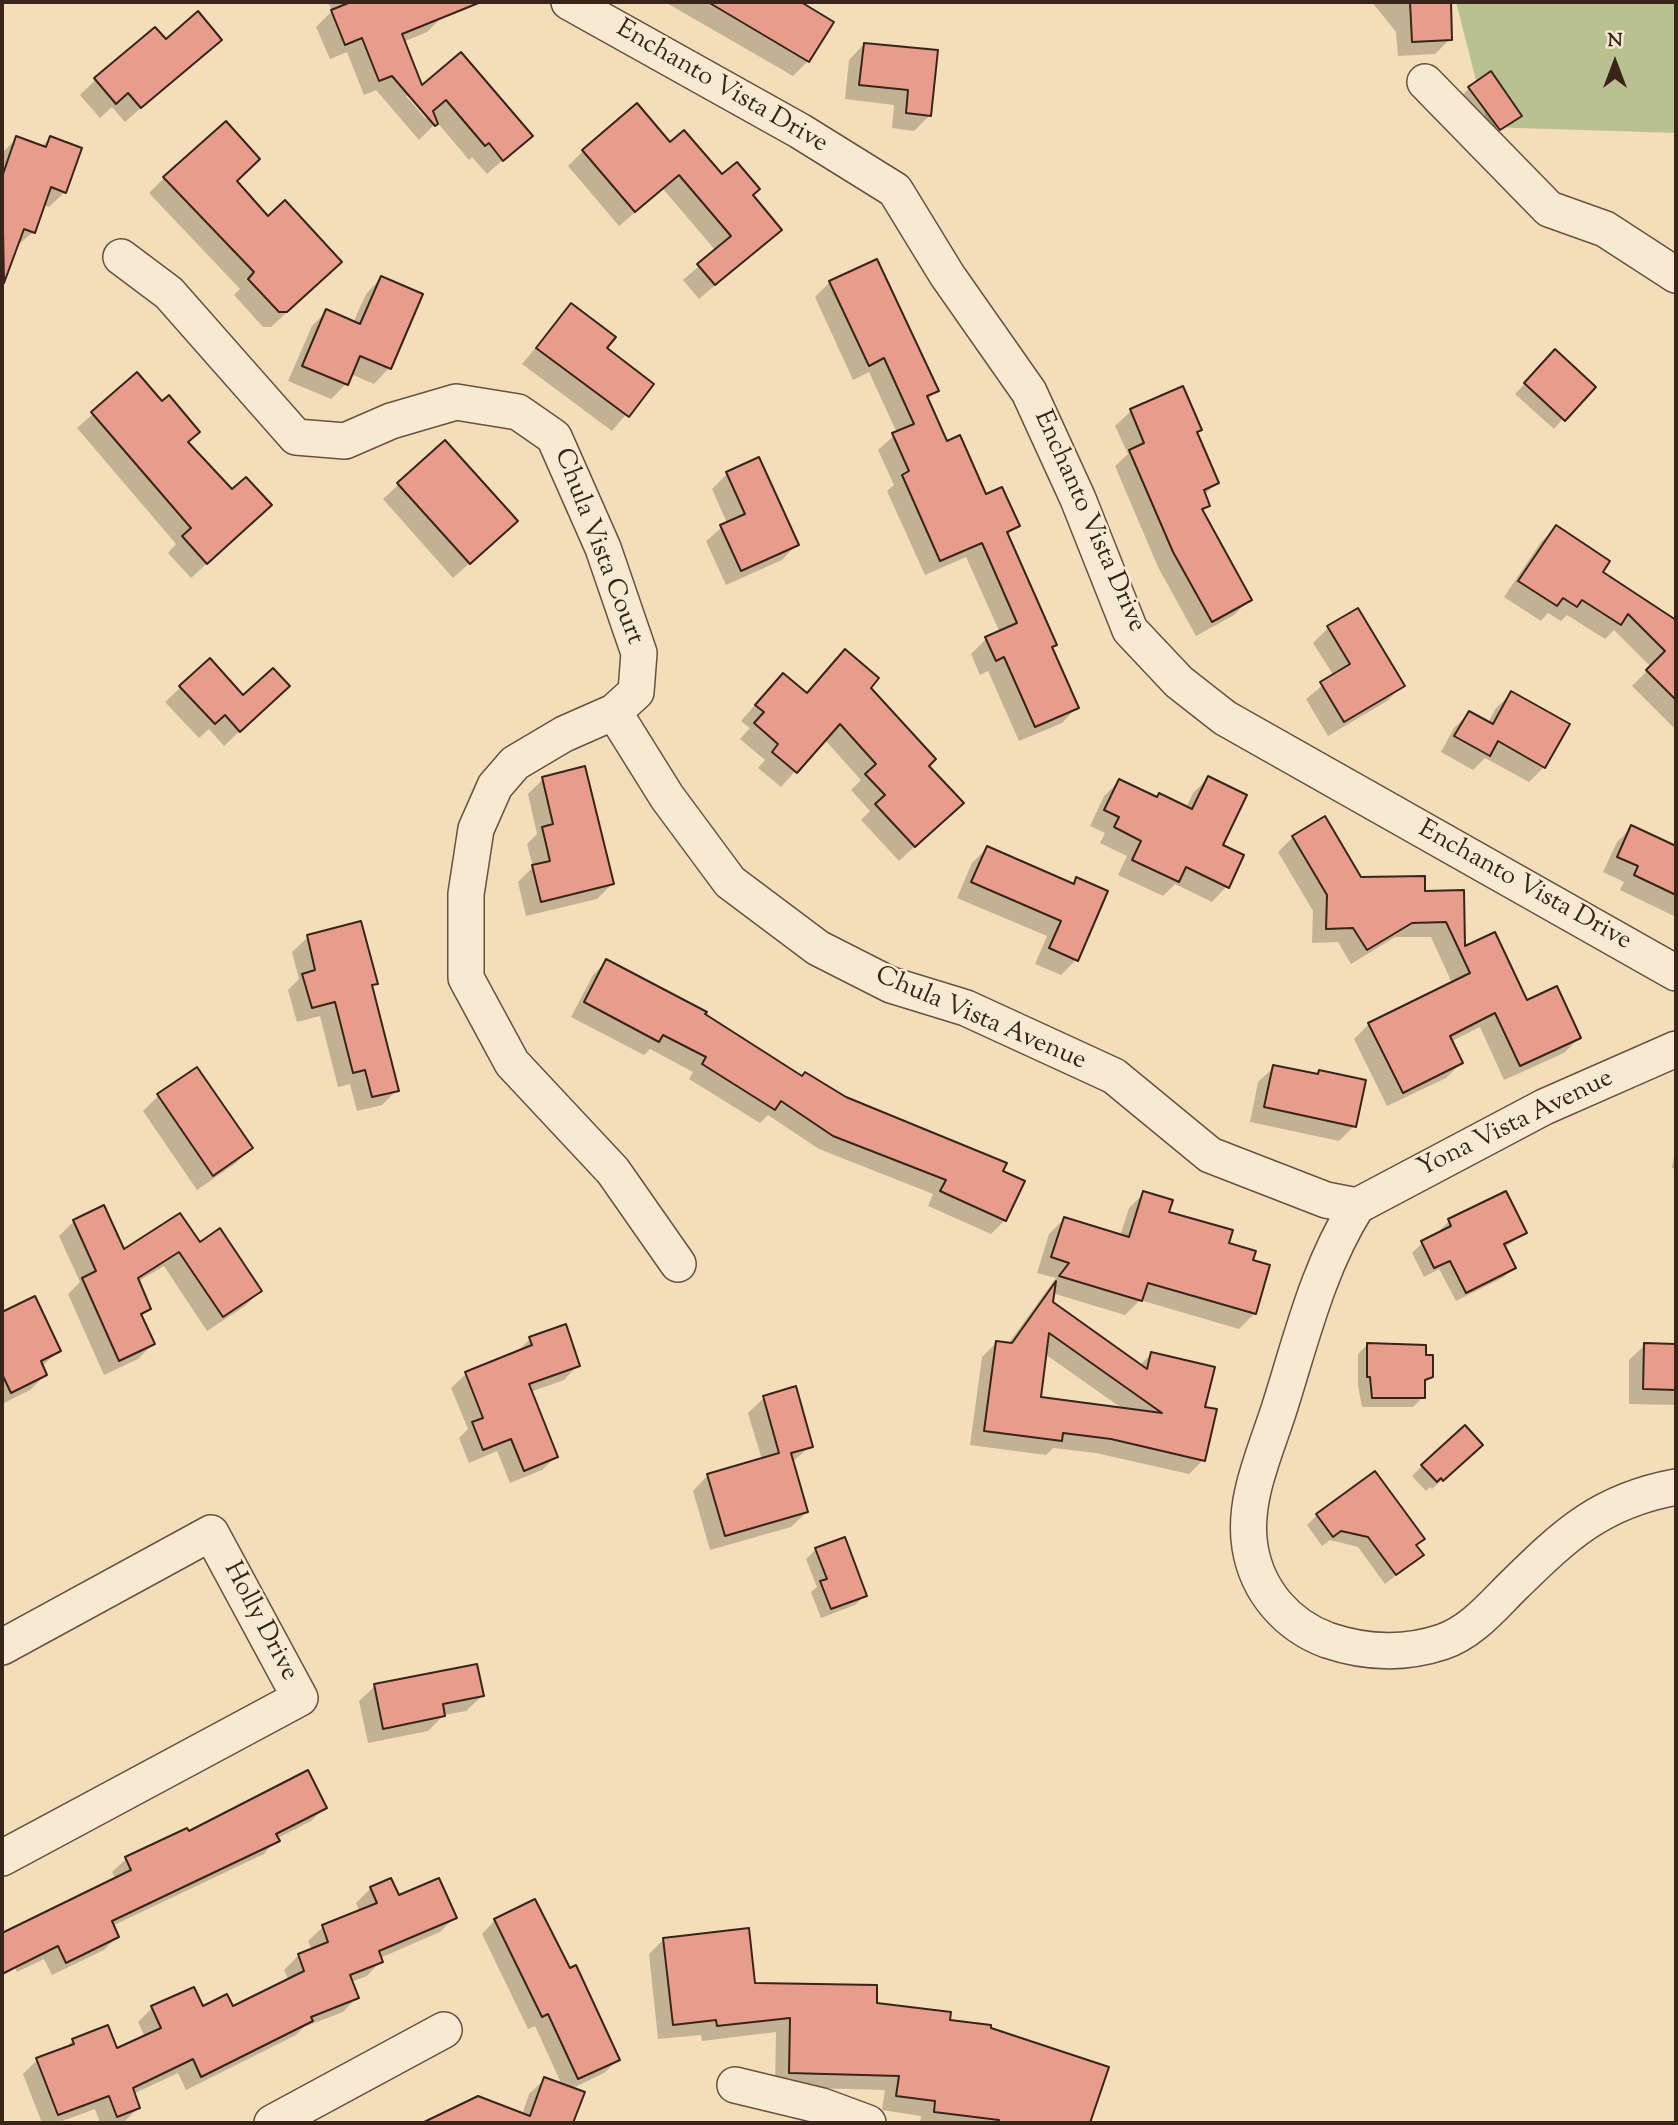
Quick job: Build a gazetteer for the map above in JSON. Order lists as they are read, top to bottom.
{
  "streets": {
    "street": [
      "Enchanto Vista Drive",
      "Chula Vista Court",
      "Chula Vista Avenue",
      "Yona Vista Avenue",
      "Holly Drive"
    ]
  },
  "crossings": [
    ["Chula Vista Court", "Chula Vista Avenue"],
    ["Chula Vista Avenue", "Yona Vista Avenue"]
  ],
  "north": "top"
}
